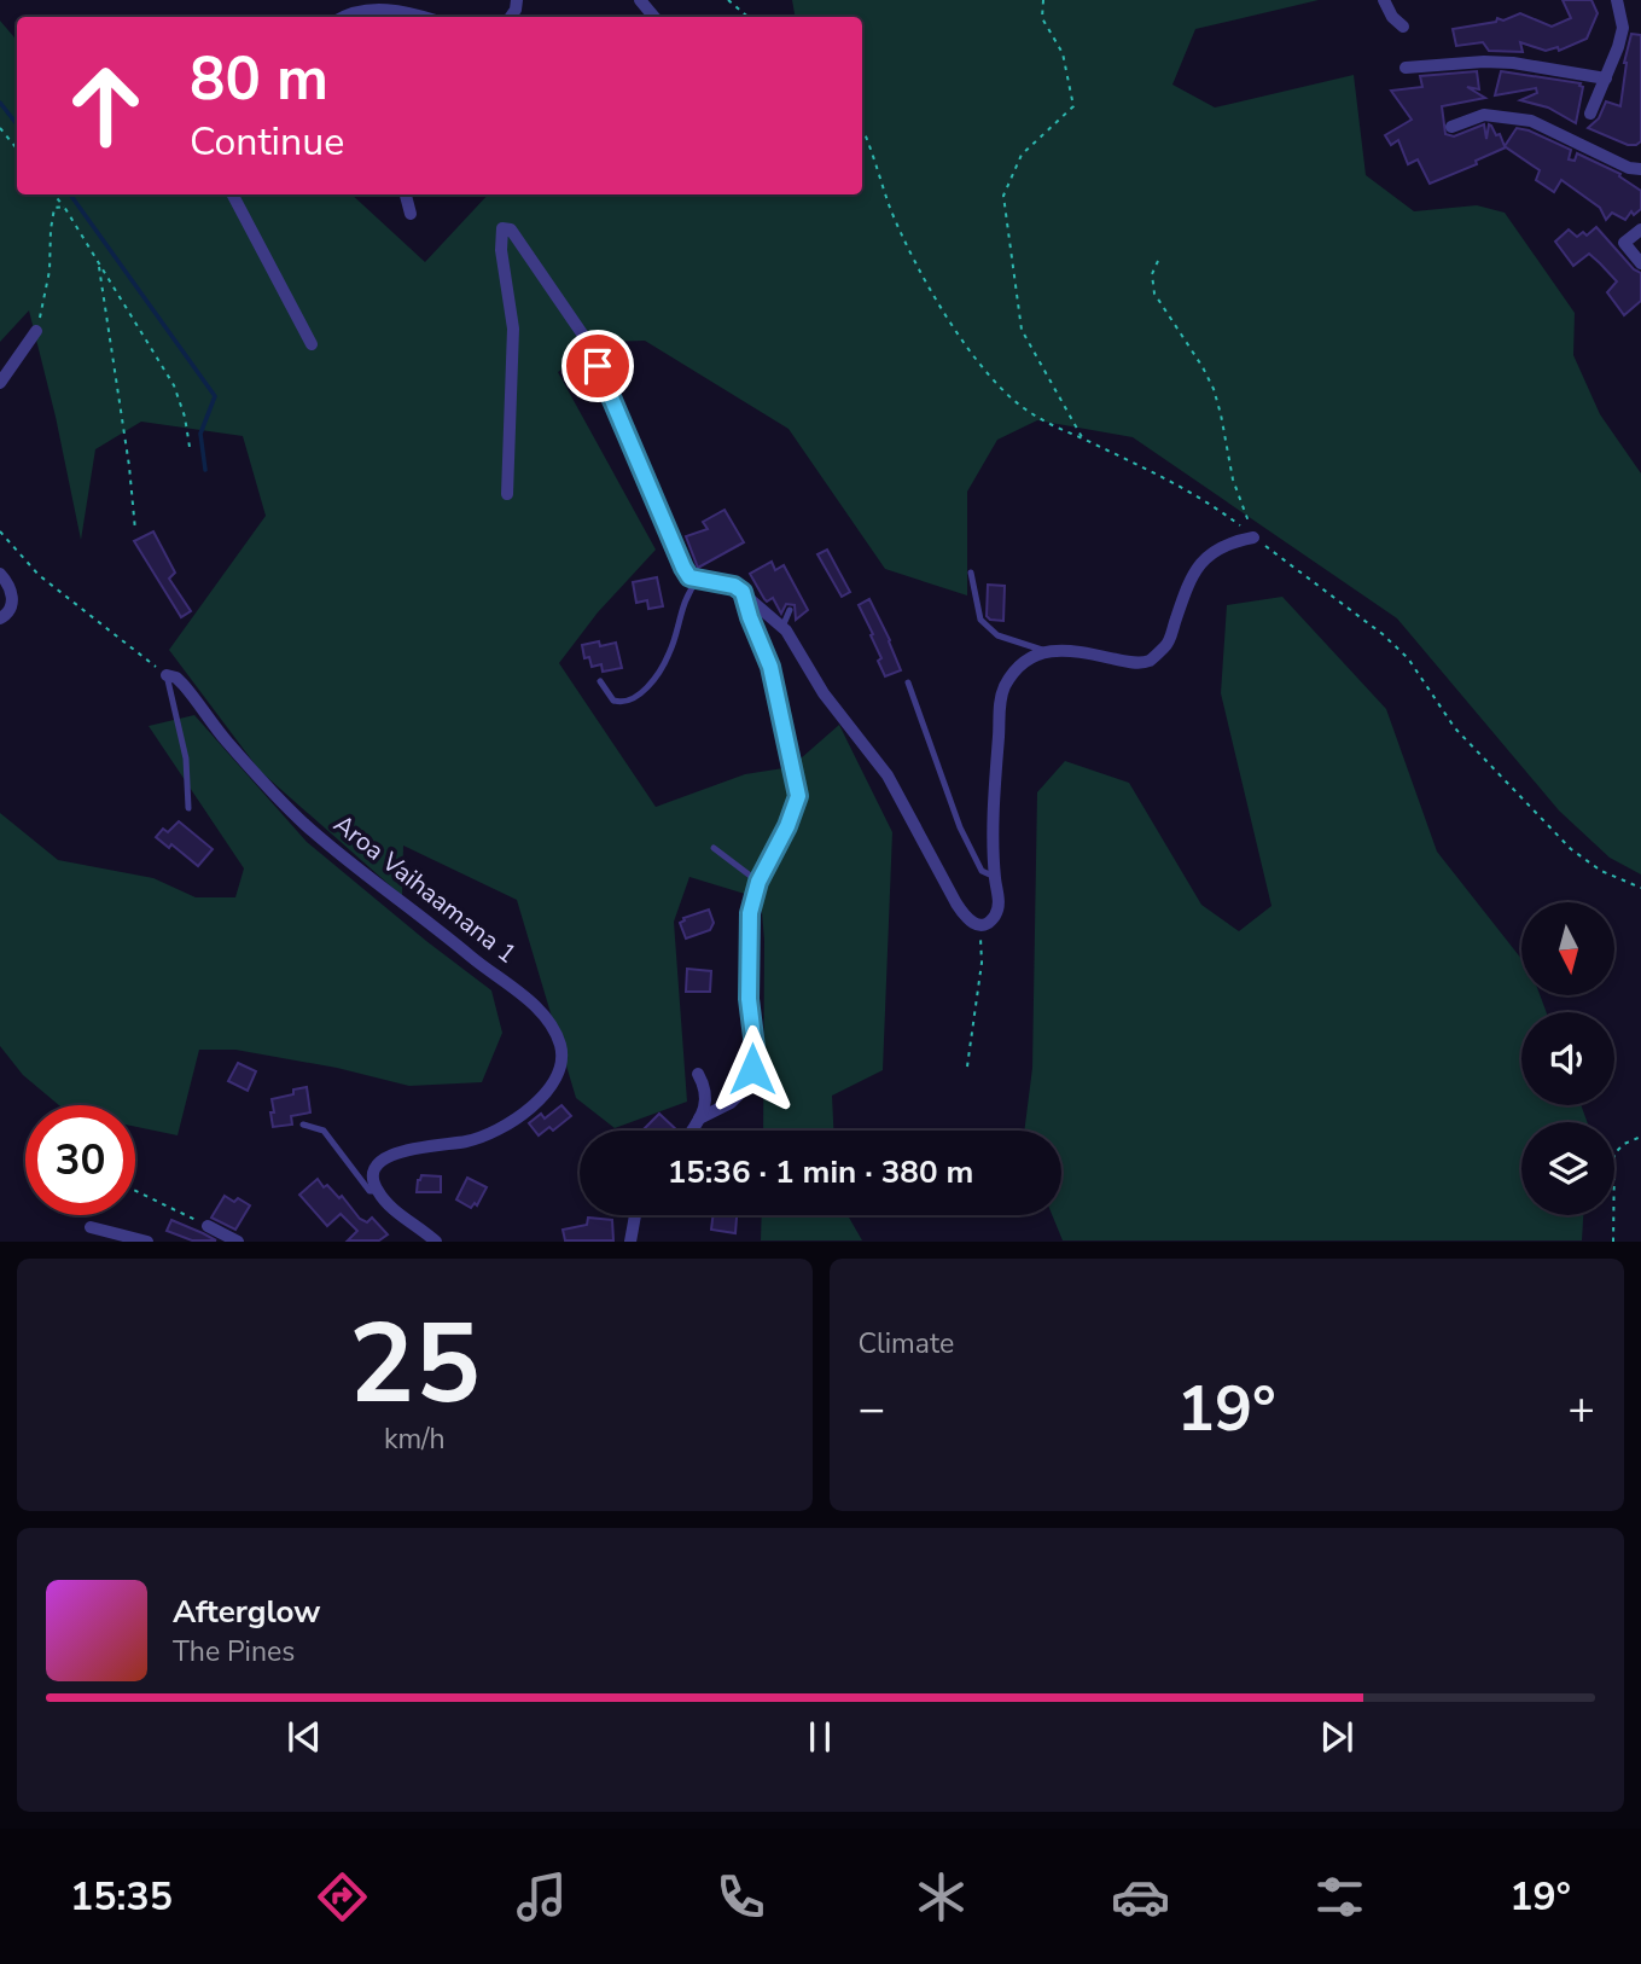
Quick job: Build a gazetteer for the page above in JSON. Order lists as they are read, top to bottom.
{
  "streets": {
    "street": ["Aroa Vaihaamana 1"]
  },
  "north": "bottom",
  "page": {
    "turn": ["80 m", "Continue"],
    "limit": "30",
    "trip": "15:36 · 1 min · 380 m",
    "tile": [
      ["25", "km/h"],
      "Climate"
    ],
    "heat": ["−", "19°", "+"],
    "song": ["Afterglow", "The Pines"],
    "tabs": ["15:35", "19°"]
  }
}
